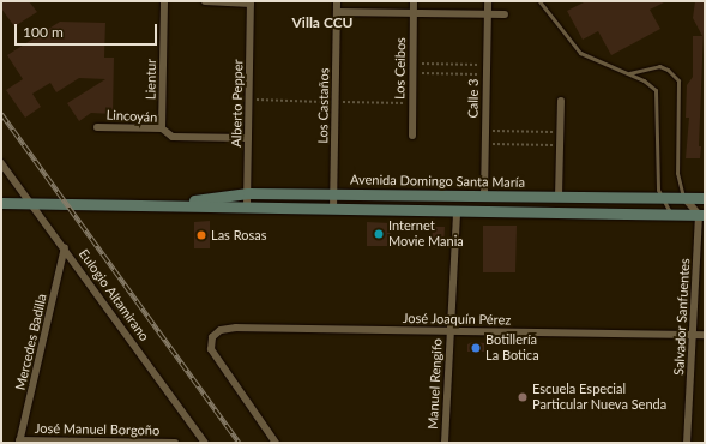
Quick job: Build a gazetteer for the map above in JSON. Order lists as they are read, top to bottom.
{
  "streets": {
    "main road": ["Avenida Domingo Santa María"],
    "street": [
      "Los Ceibos",
      "Lientur",
      "Calle 3",
      "Alberto Pepper",
      "Los Castaños",
      "Lincoyán",
      "Eulogio Altamirano",
      "Salvador Sanfuentes",
      "José Joaquín Pérez",
      "Mercedes Badilla",
      "Manuel Rengifo",
      "José Manuel Borgoño"
    ]
  },
  "crossings": [
    ["Lientur", "Lincoyán"],
    ["Calle 3", "Avenida Domingo Santa María"],
    ["Alberto Pepper", "Lincoyán"],
    ["Alberto Pepper", "Avenida Domingo Santa María"],
    ["Los Castaños", "Avenida Domingo Santa María"],
    ["Avenida Domingo Santa María", "Eulogio Altamirano"],
    ["Avenida Domingo Santa María", "Salvador Sanfuentes"],
    ["Avenida Domingo Santa María", "Manuel Rengifo"],
    ["Eulogio Altamirano", "Mercedes Badilla"],
    ["Salvador Sanfuentes", "José Joaquín Pérez"],
    ["José Joaquín Pérez", "Manuel Rengifo"],
    ["Mercedes Badilla", "José Manuel Borgoño"]
  ],
  "districts": ["Villa CCU"],
  "places": [
    "Internet Movie Mania",
    "Las Rosas",
    "Botillería La Botica",
    "Escuela Especial Particular Nueva Senda"
  ],
  "scale_bar": "100 m"
}
